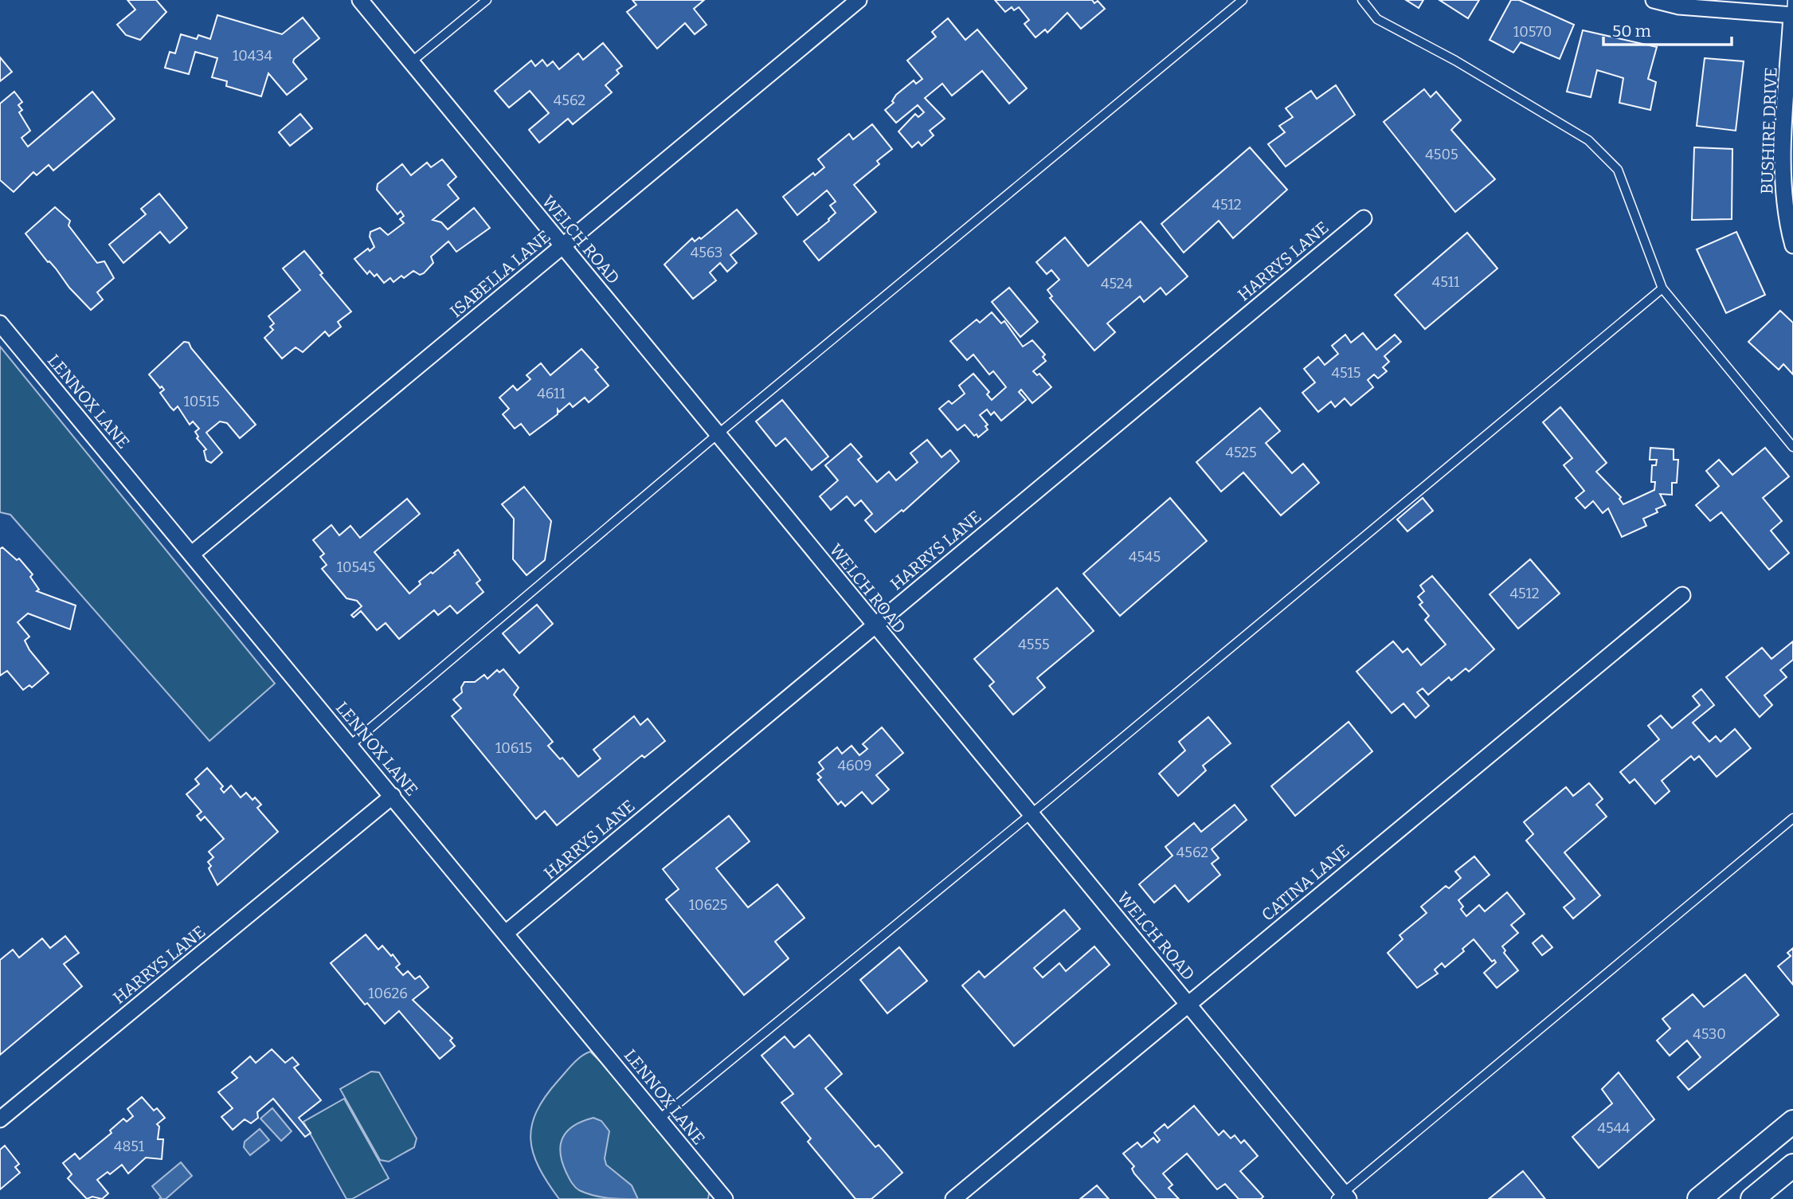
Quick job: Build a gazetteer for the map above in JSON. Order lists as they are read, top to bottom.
{
  "streets": {
    "street": [
      "BUSHIRE DRIVE",
      "WELCH ROAD",
      "HARRYS LANE",
      "ISABELLA LANE",
      "LENNOX LANE",
      "CATINA LANE"
    ]
  },
  "crossings": [
    ["WELCH ROAD", "HARRYS LANE"],
    ["WELCH ROAD", "ISABELLA LANE"],
    ["WELCH ROAD", "CATINA LANE"],
    ["HARRYS LANE", "LENNOX LANE"],
    ["ISABELLA LANE", "LENNOX LANE"]
  ],
  "house_numbers": [
    "10570",
    "10434",
    "4562",
    "4505",
    "4512",
    "4563",
    "4511",
    "4524",
    "4515",
    "4611",
    "10515",
    "4525",
    "4545",
    "10545",
    "4512",
    "4555",
    "10615",
    "4609",
    "4562",
    "10625",
    "10626",
    "4530",
    "4544",
    "4851"
  ],
  "scale_bar": "50 m"
}
